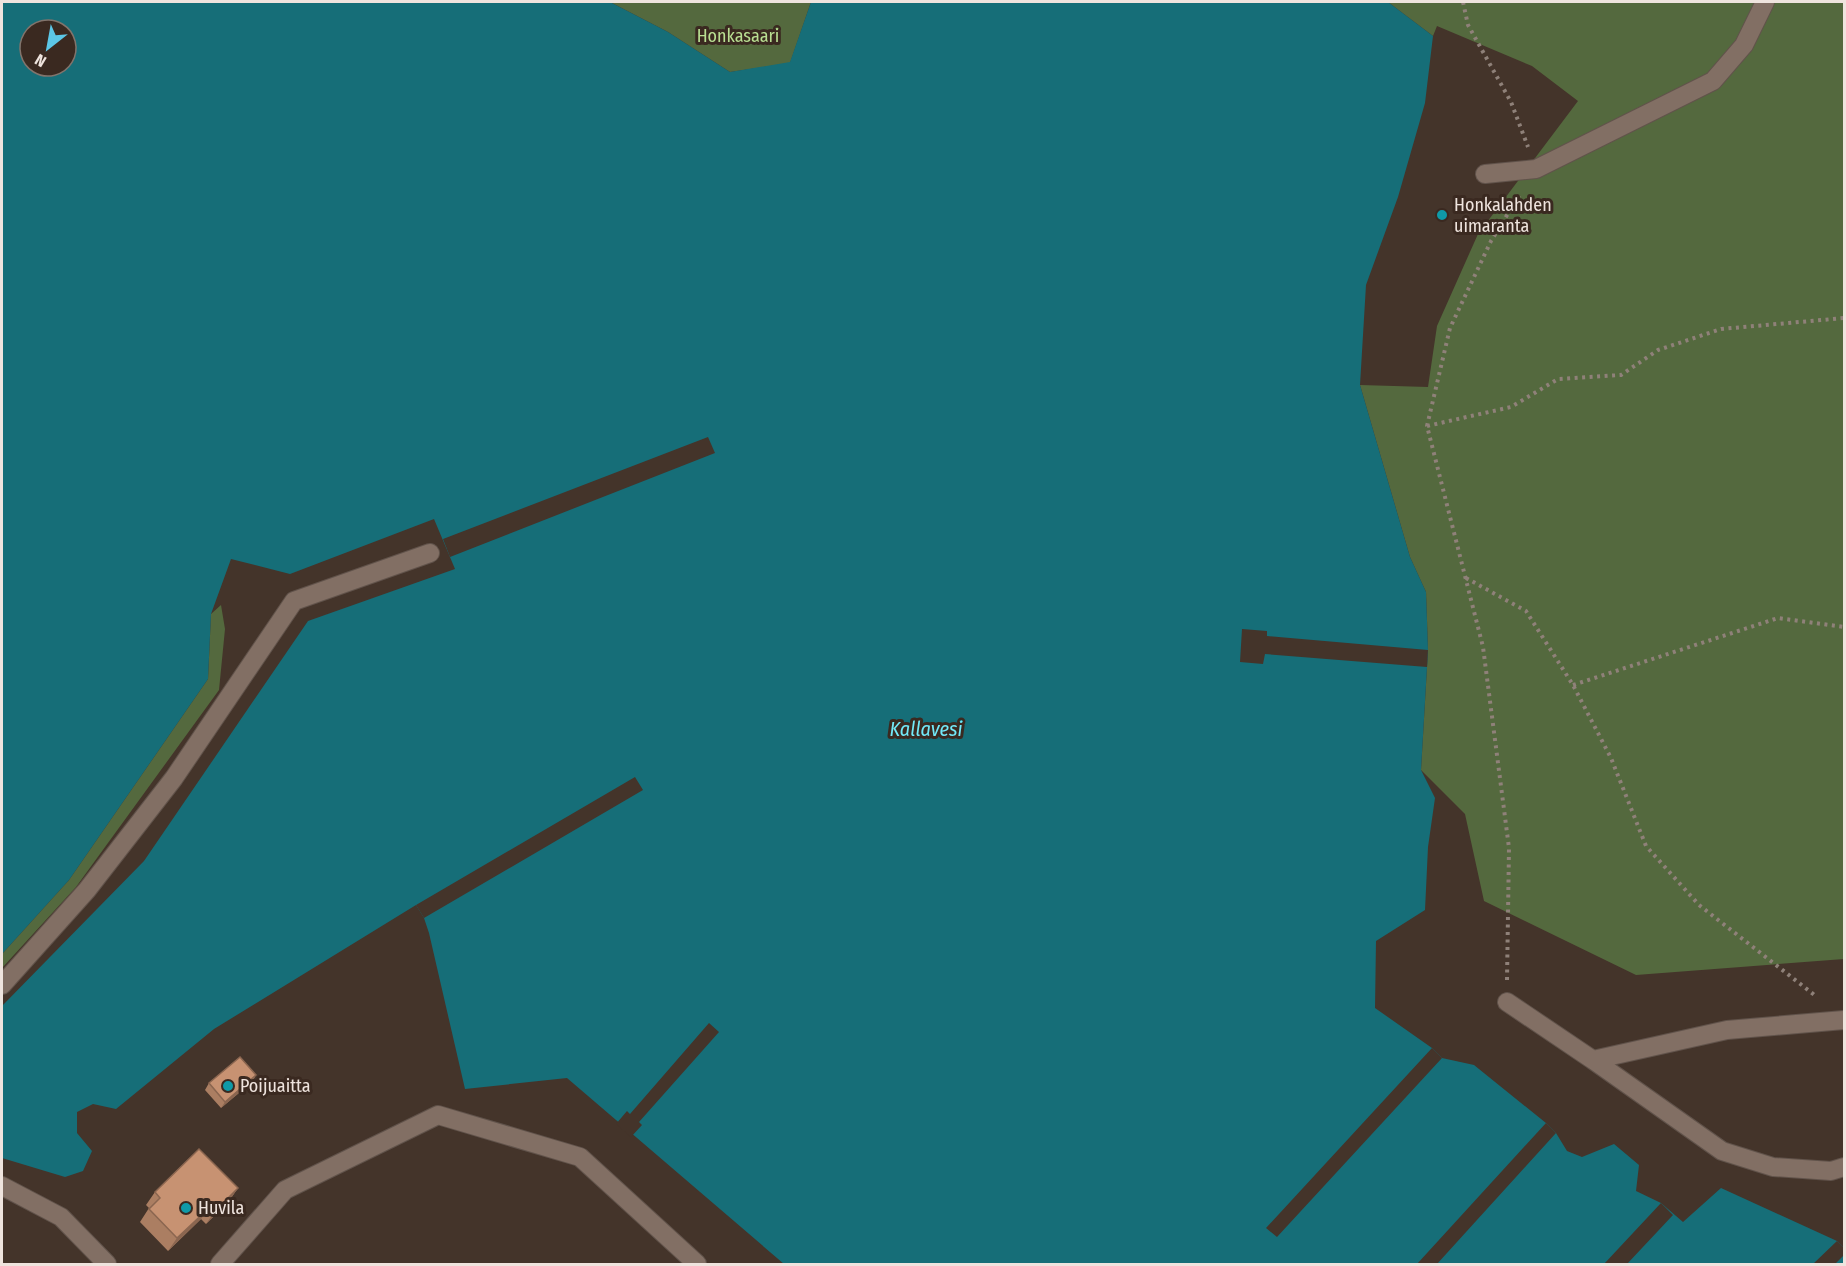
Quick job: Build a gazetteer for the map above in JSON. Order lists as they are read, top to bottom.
{
  "water": ["Kallavesi"],
  "parks": ["Honkasaari"],
  "places": ["Honkalahden uimaranta", "Poijuaitta", "Huvila"],
  "north": "bottom left"
}
